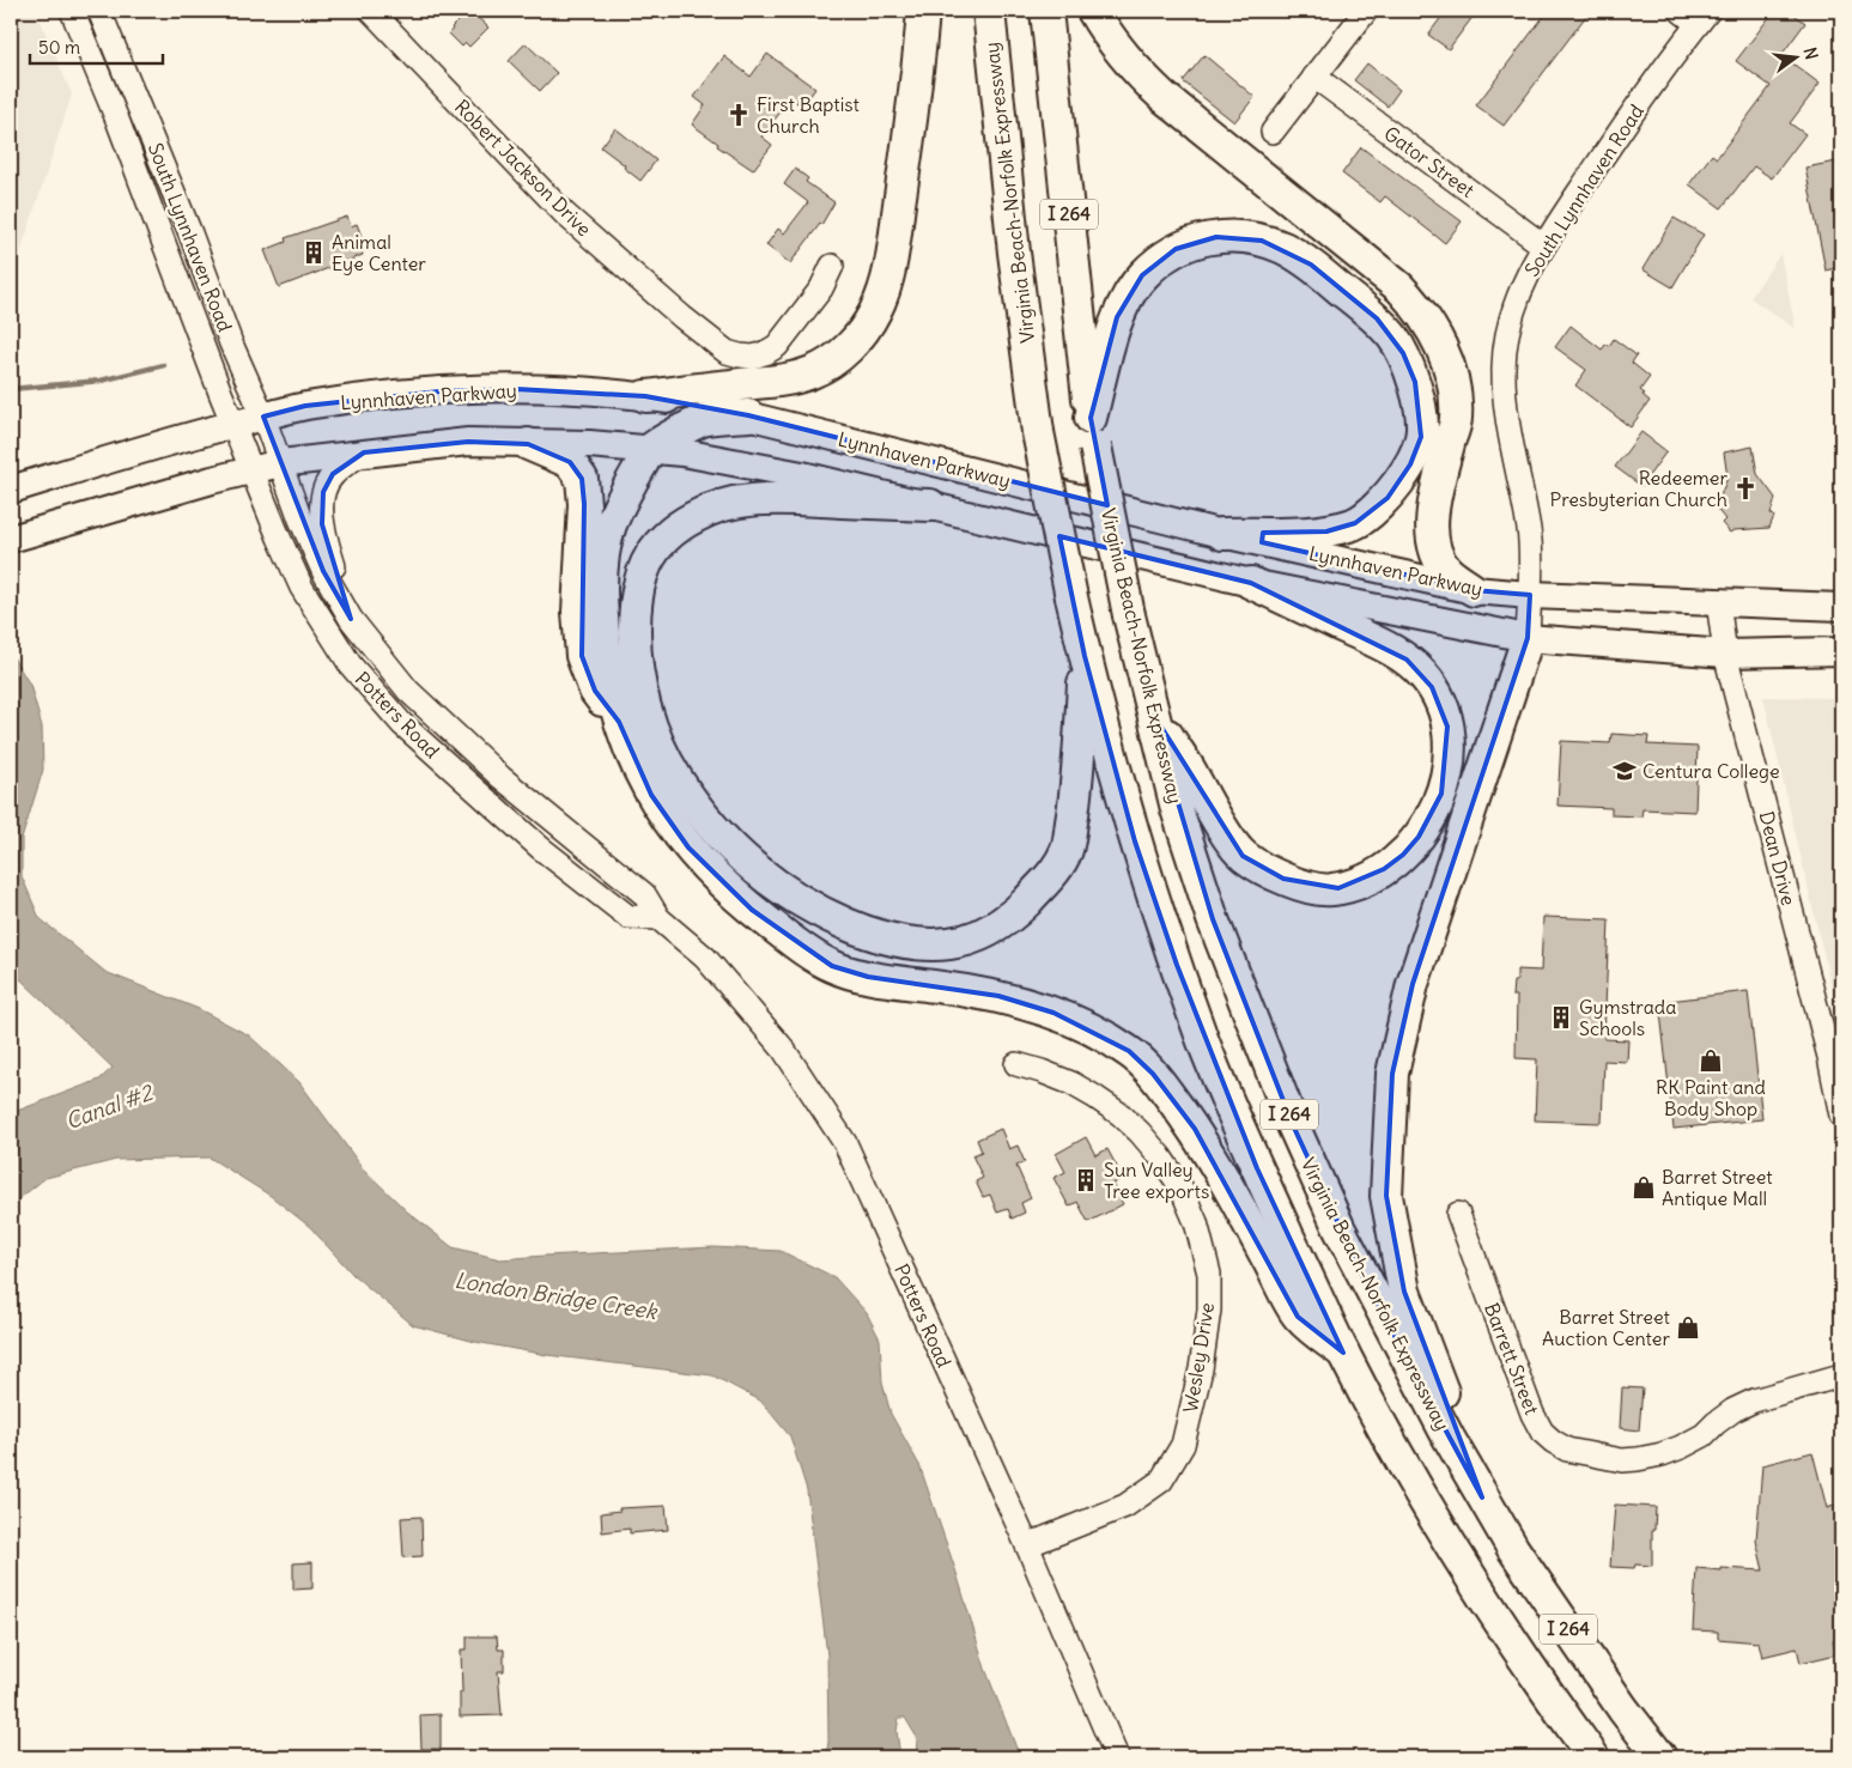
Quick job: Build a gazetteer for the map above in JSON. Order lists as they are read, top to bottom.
{
  "streets": {
    "highway": ["Virginia Beach-Norfolk Expressway", "I 264"],
    "main road": ["Lynnhaven Parkway"],
    "street": [
      "Gator Street",
      "Robert Jackson Drive",
      "South Lynnhaven Road",
      "Potters Road",
      "Dean Drive",
      "Wesley Drive",
      "Barrett Street"
    ]
  },
  "crossings": [
    ["Gator Street", "South Lynnhaven Road"],
    ["South Lynnhaven Road", "Lynnhaven Parkway"],
    ["South Lynnhaven Road", "Potters Road"],
    ["Lynnhaven Parkway", "Potters Road"],
    ["Lynnhaven Parkway", "Dean Drive"],
    ["Potters Road", "Wesley Drive"]
  ],
  "water": ["Canal #2", "London Bridge Creek"],
  "places": {
    "church": ["First Baptist Church", "Redeemer Presbyterian Church"],
    "building": ["Animal Eye Center", "Gymstrada Schools", "Sun Valley Tree exports"],
    "school or university": ["Centura College"],
    "shop": ["RK Paint and Body Shop", "Barret Street Antique Mall", "Barret Street Auction Center"]
  },
  "scale_bar": "50 m",
  "north": "right"
}
